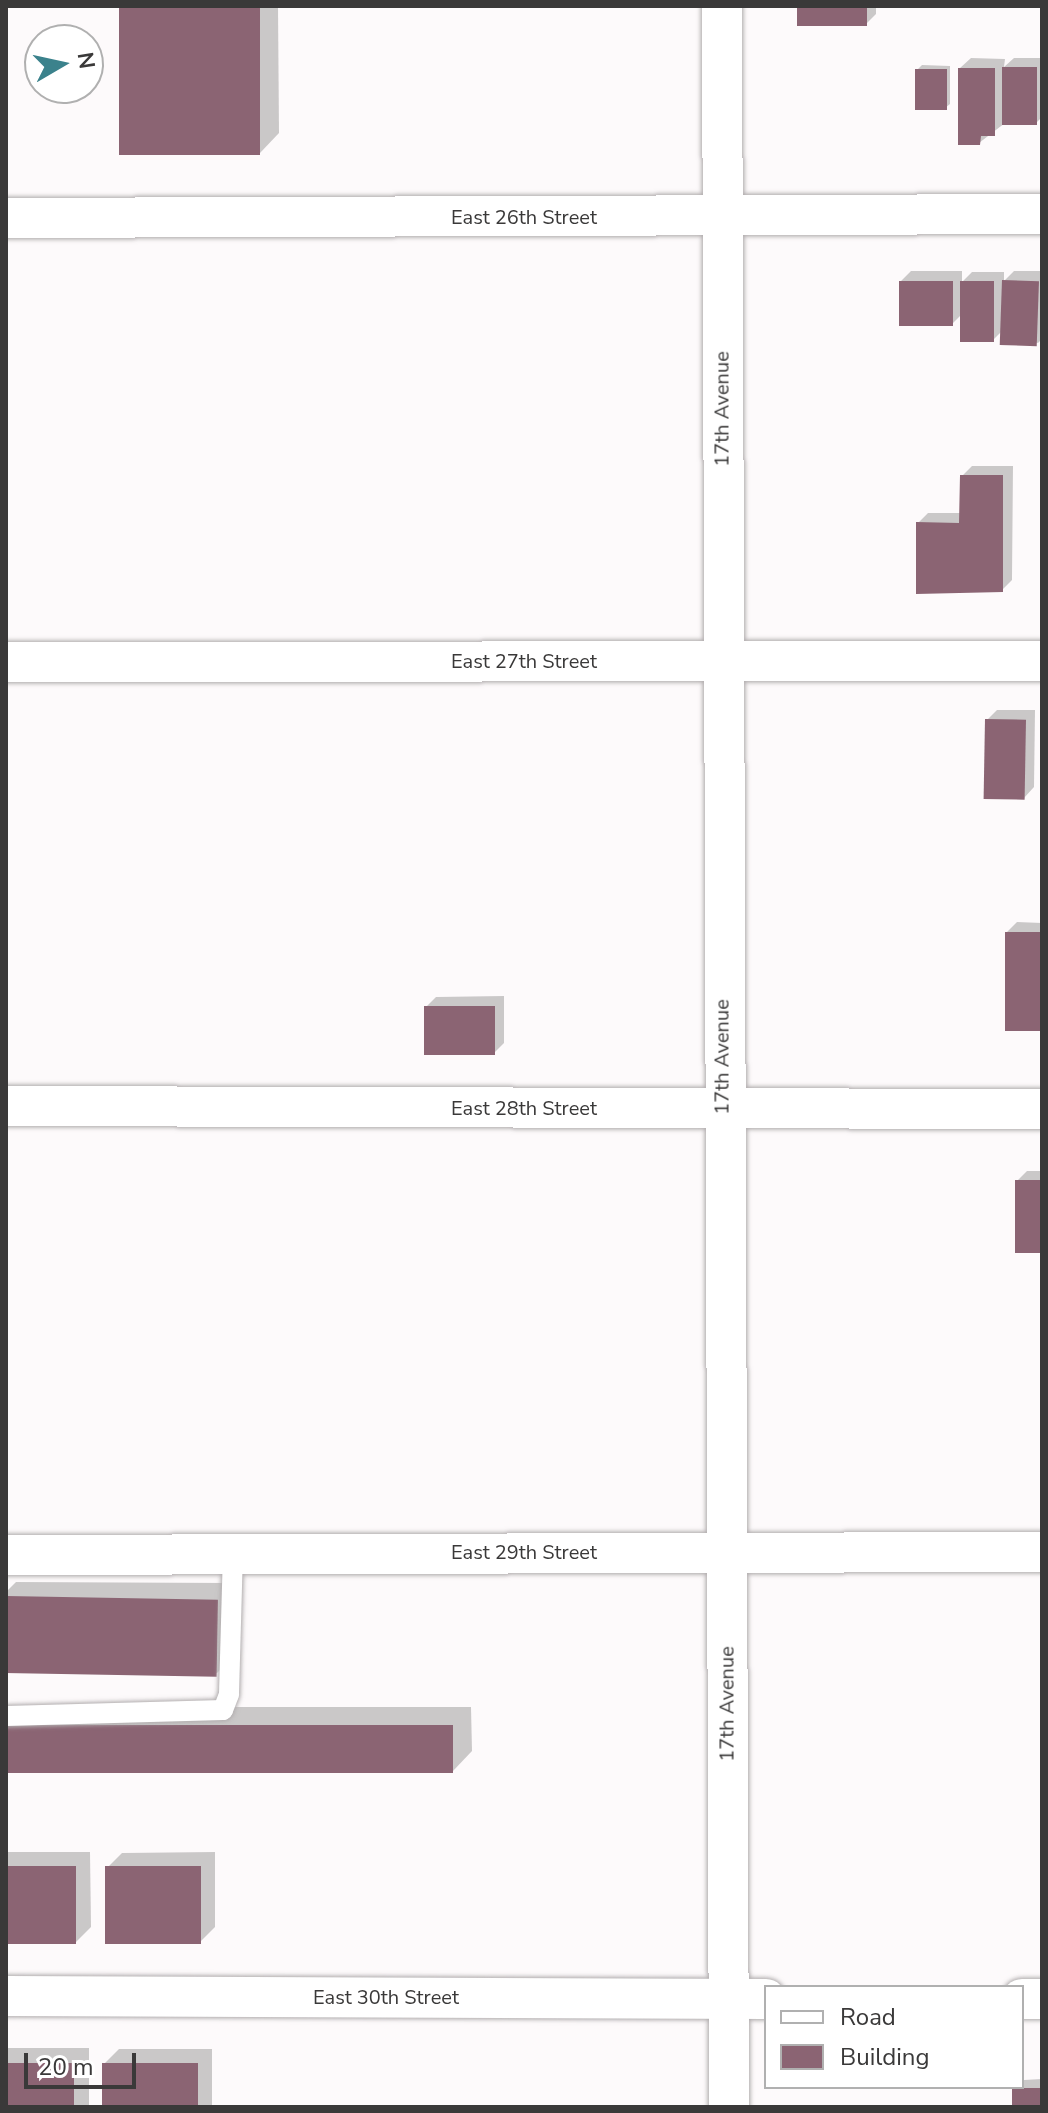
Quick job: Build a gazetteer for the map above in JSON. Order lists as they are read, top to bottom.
{
  "streets": {
    "street": [
      "East 26th Street",
      "17th Avenue",
      "East 27th Street",
      "East 28th Street",
      "East 29th Street",
      "East 30th Street"
    ]
  },
  "crossings": [
    ["East 26th Street", "17th Avenue"],
    ["17th Avenue", "East 27th Street"],
    ["17th Avenue", "East 28th Street"],
    ["17th Avenue", "East 29th Street"],
    ["17th Avenue", "East 30th Street"]
  ],
  "legend": ["Road", "Building"],
  "scale_bar": "20 m",
  "north": "right"
}
